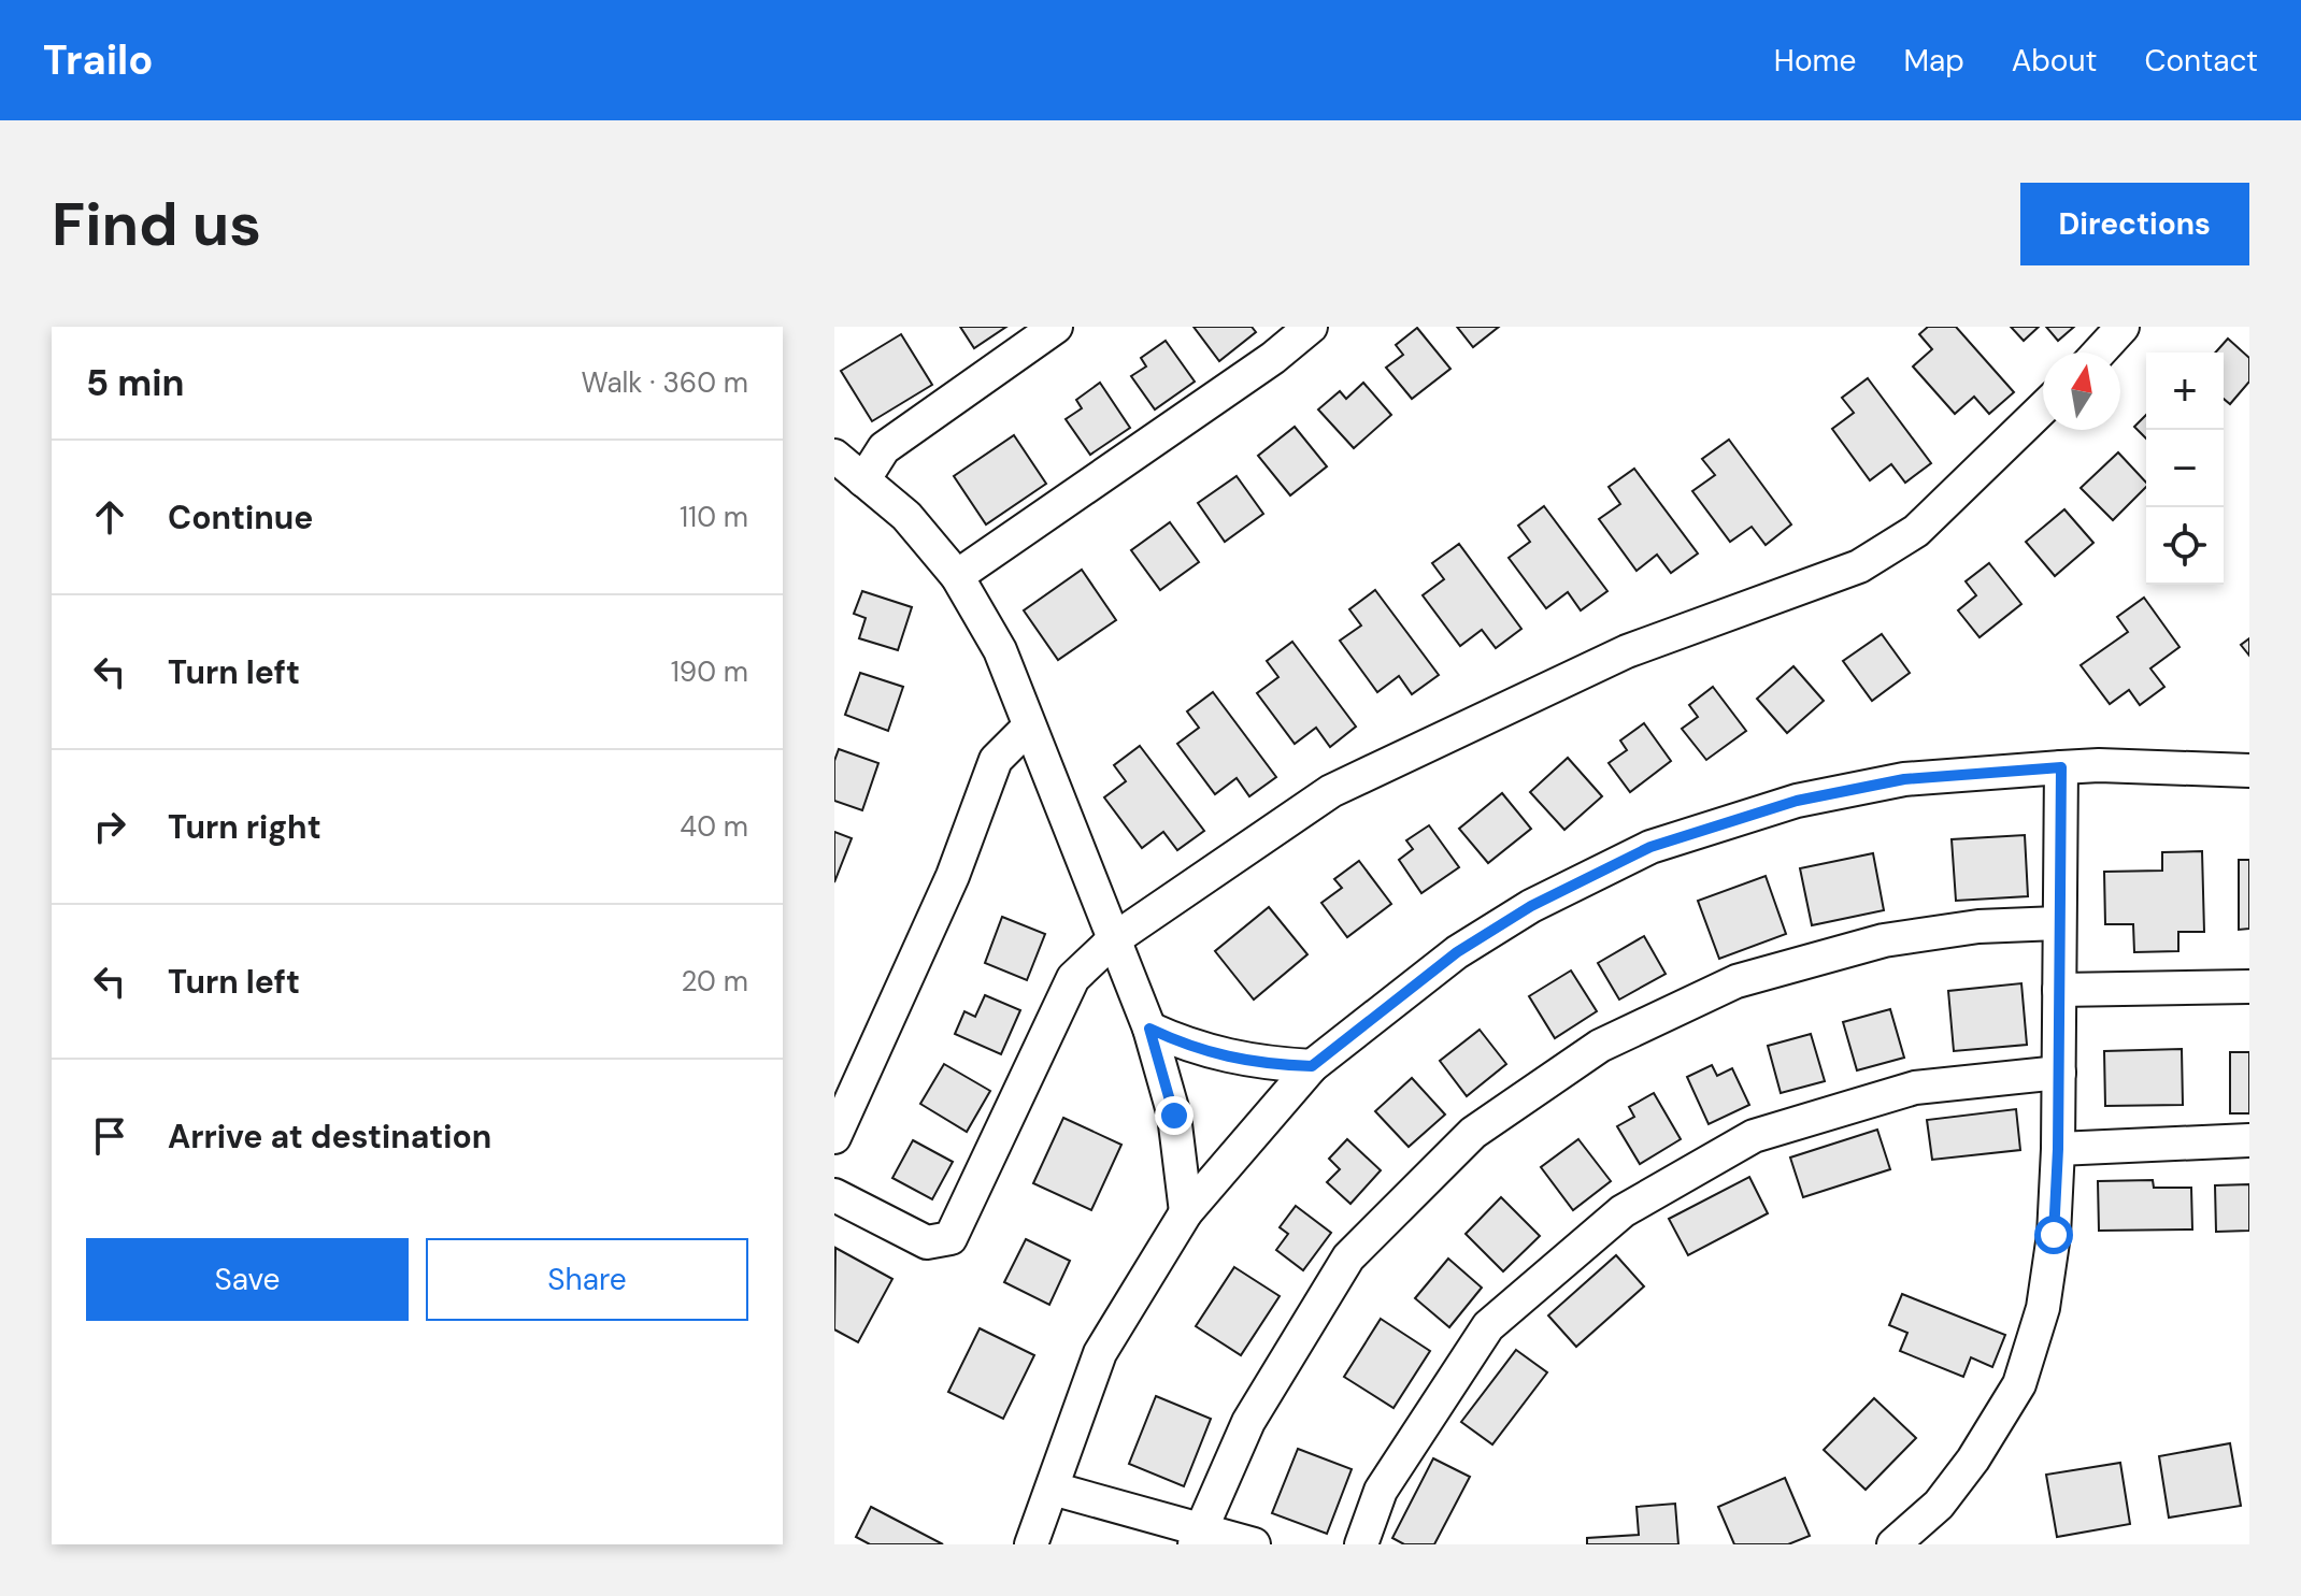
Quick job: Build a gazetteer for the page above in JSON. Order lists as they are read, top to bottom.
{
  "north": "top",
  "page": {
    "header": "Trailo",
    "nav": [
      "Home",
      "Map",
      "About",
      "Contact"
    ],
    "buttons": [
      "Directions",
      ["Save", "Share"]
    ],
    "title": "Find us",
    "heading": ["5 min", "Walk · 360 m"],
    "map_buttons": ["+", "−"],
    "list": [
      ["Continue", "110 m"],
      ["Turn left", "190 m"],
      ["Turn right", "40 m"],
      ["Turn left", "20 m"],
      "Arrive at destination"
    ]
  }
}
